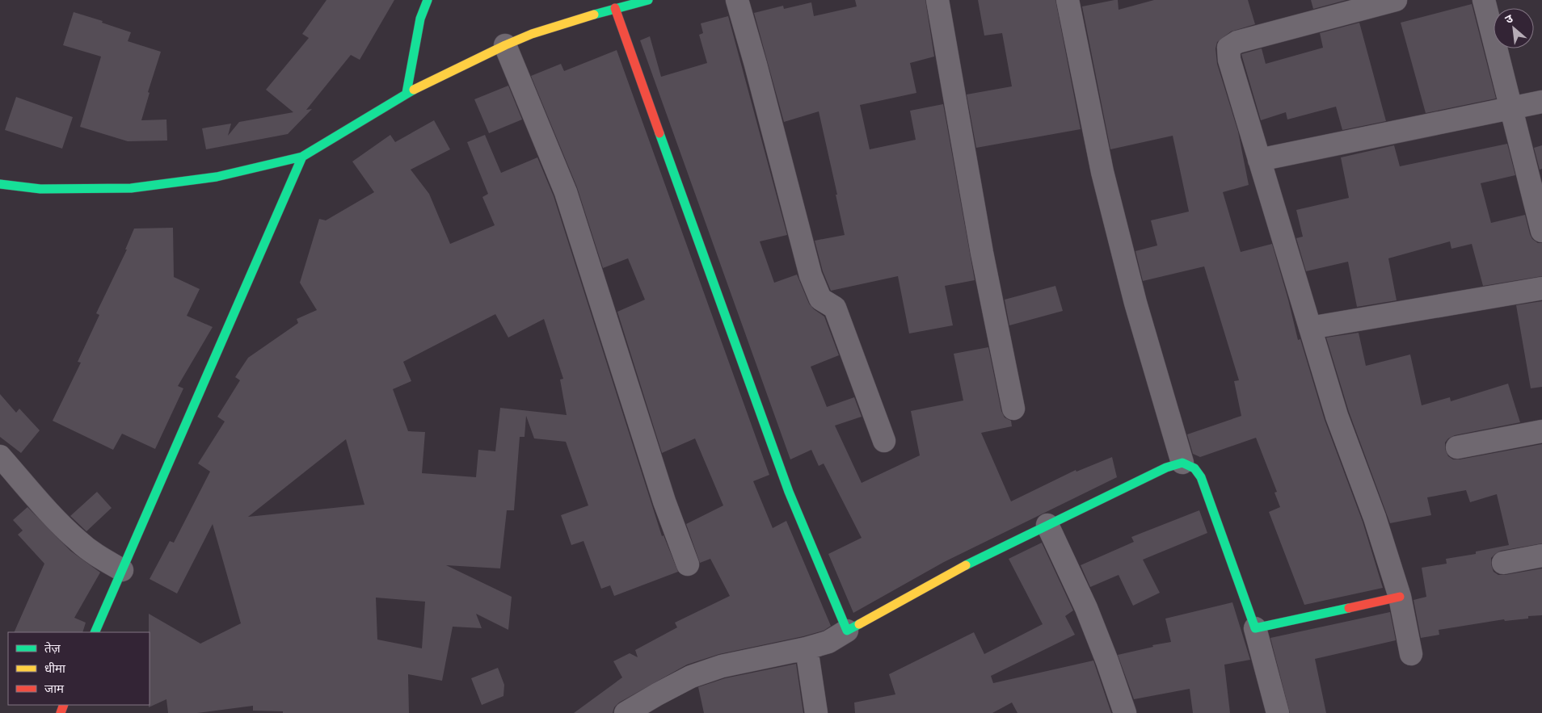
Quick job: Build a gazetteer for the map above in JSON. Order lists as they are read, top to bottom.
{
  "legend": ["तेज़", "धीमा", "जाम"],
  "north": "top left"
}
